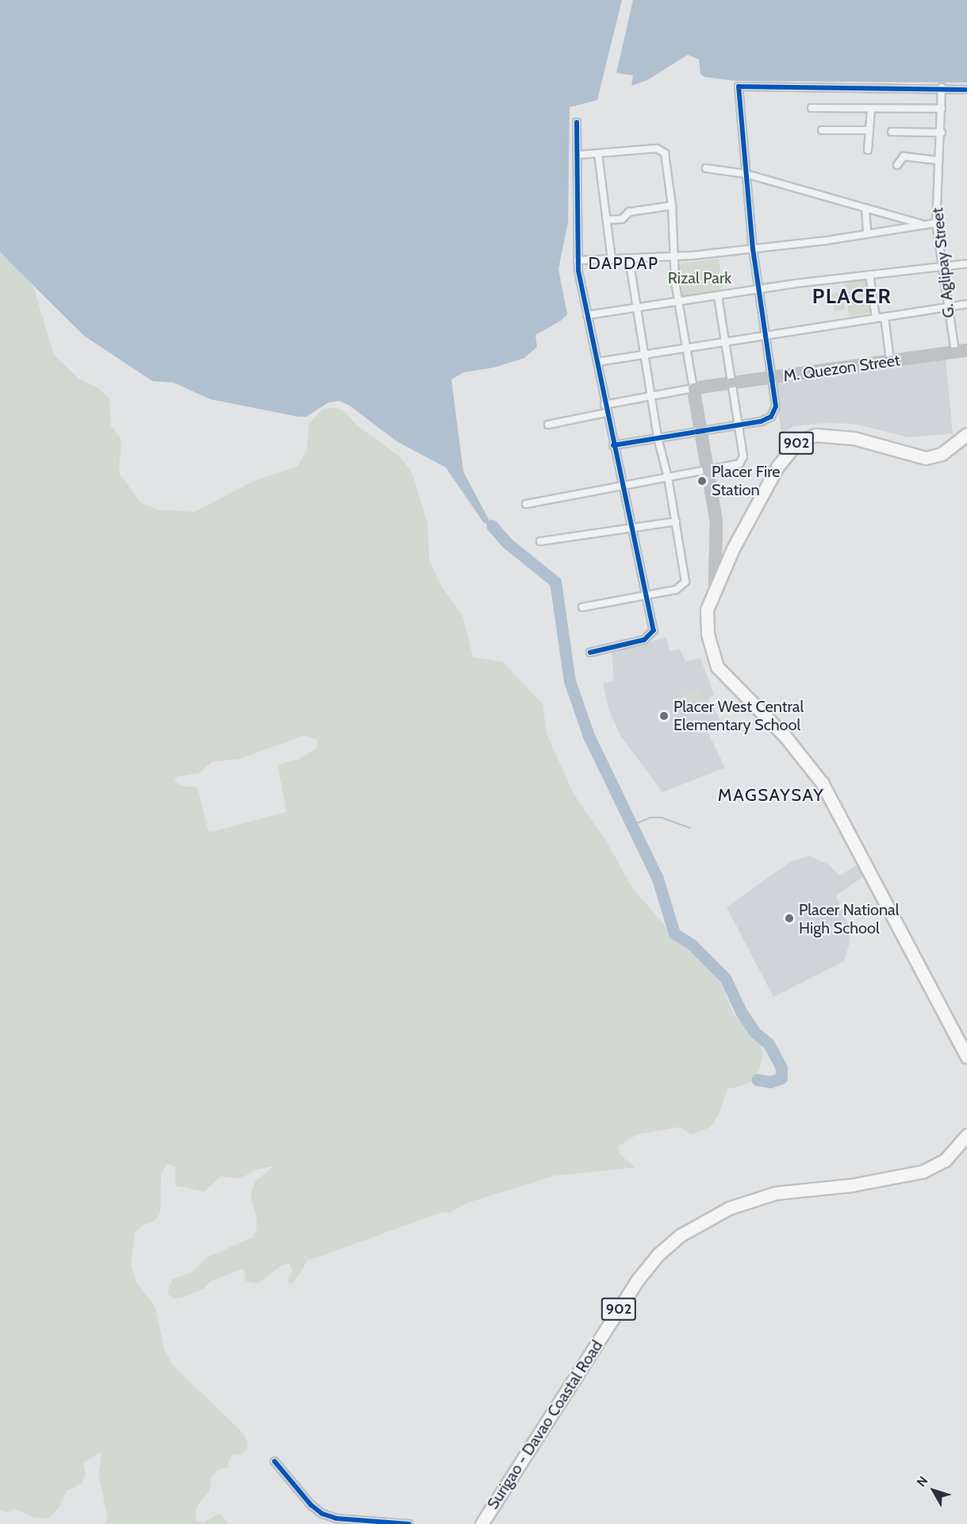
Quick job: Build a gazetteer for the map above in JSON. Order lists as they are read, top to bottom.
{
  "streets": {
    "highway": ["902", "Surigao - Davao Coastal Road"],
    "street": ["G. Aglipay Street", "M. Quezon Street"]
  },
  "crossings": [
    ["G. Aglipay Street", "M. Quezon Street"]
  ],
  "districts": ["DAPDAP", "PLACER", "MAGSAYSAY"],
  "parks": ["Rizal Park"],
  "places": ["Placer Fire Station", "Placer West Central Elementary School", "Placer National High School"],
  "north": "top left"
}
